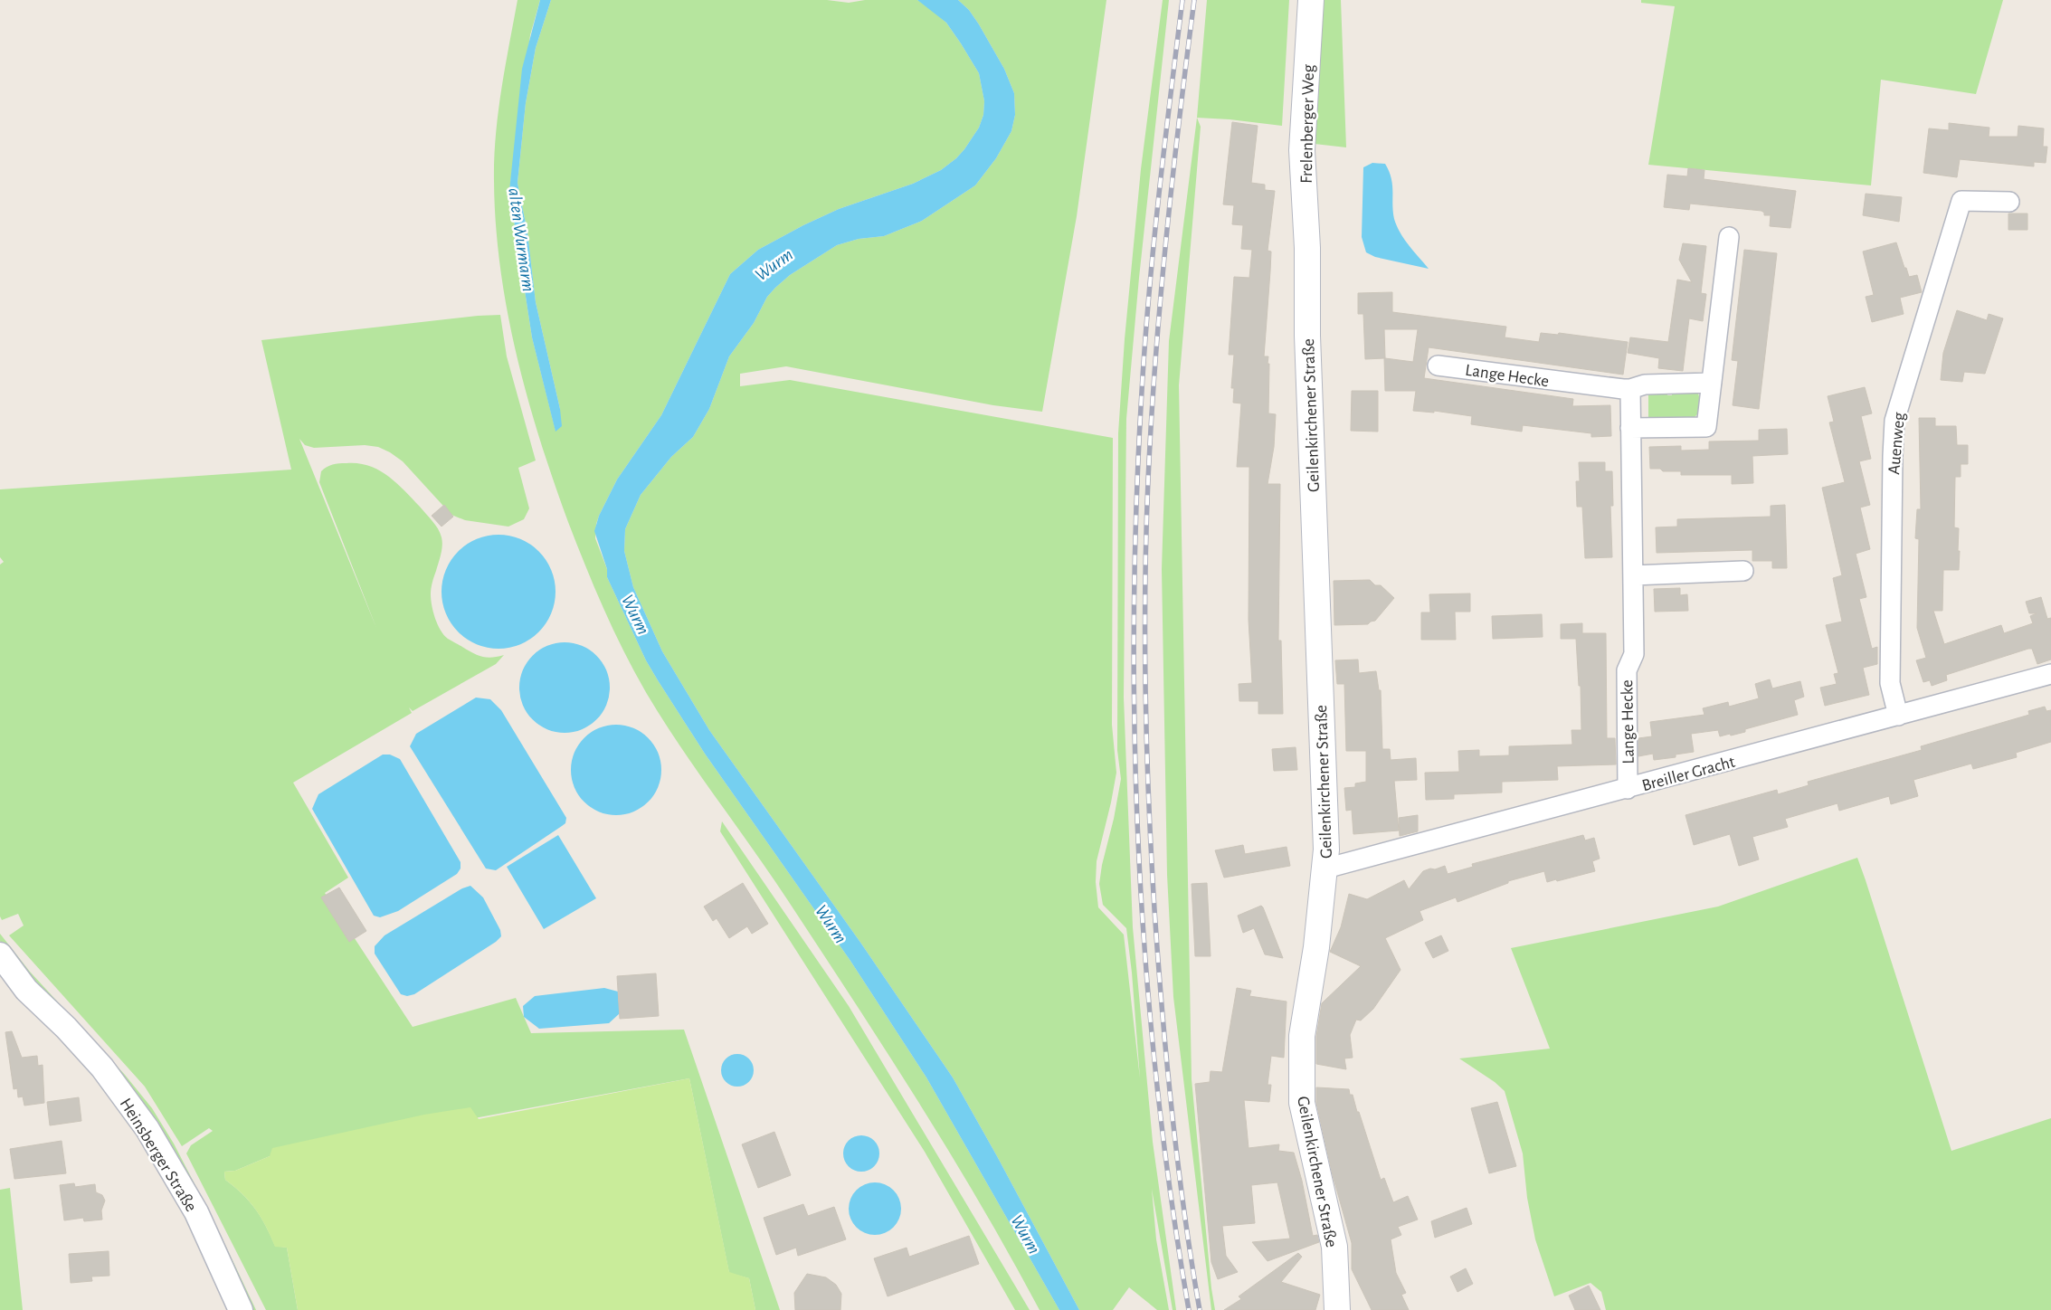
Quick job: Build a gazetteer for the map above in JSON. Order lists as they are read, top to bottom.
{
  "streets": {
    "main road": ["Frelenberger Weg", "Geilenkirchener Straße"],
    "street": [
      "Lange Hecke",
      "Auenweg",
      "Breiller Gracht",
      "Heinsberger Straße"
    ]
  },
  "crossings": [
    ["Frelenberger Weg", "Geilenkirchener Straße"],
    ["Lange Hecke", "Breiller Gracht"],
    ["Geilenkirchener Straße", "Breiller Gracht"],
    ["Auenweg", "Breiller Gracht"]
  ],
  "water": ["alten Wurmarm", "Wurm"]
}
